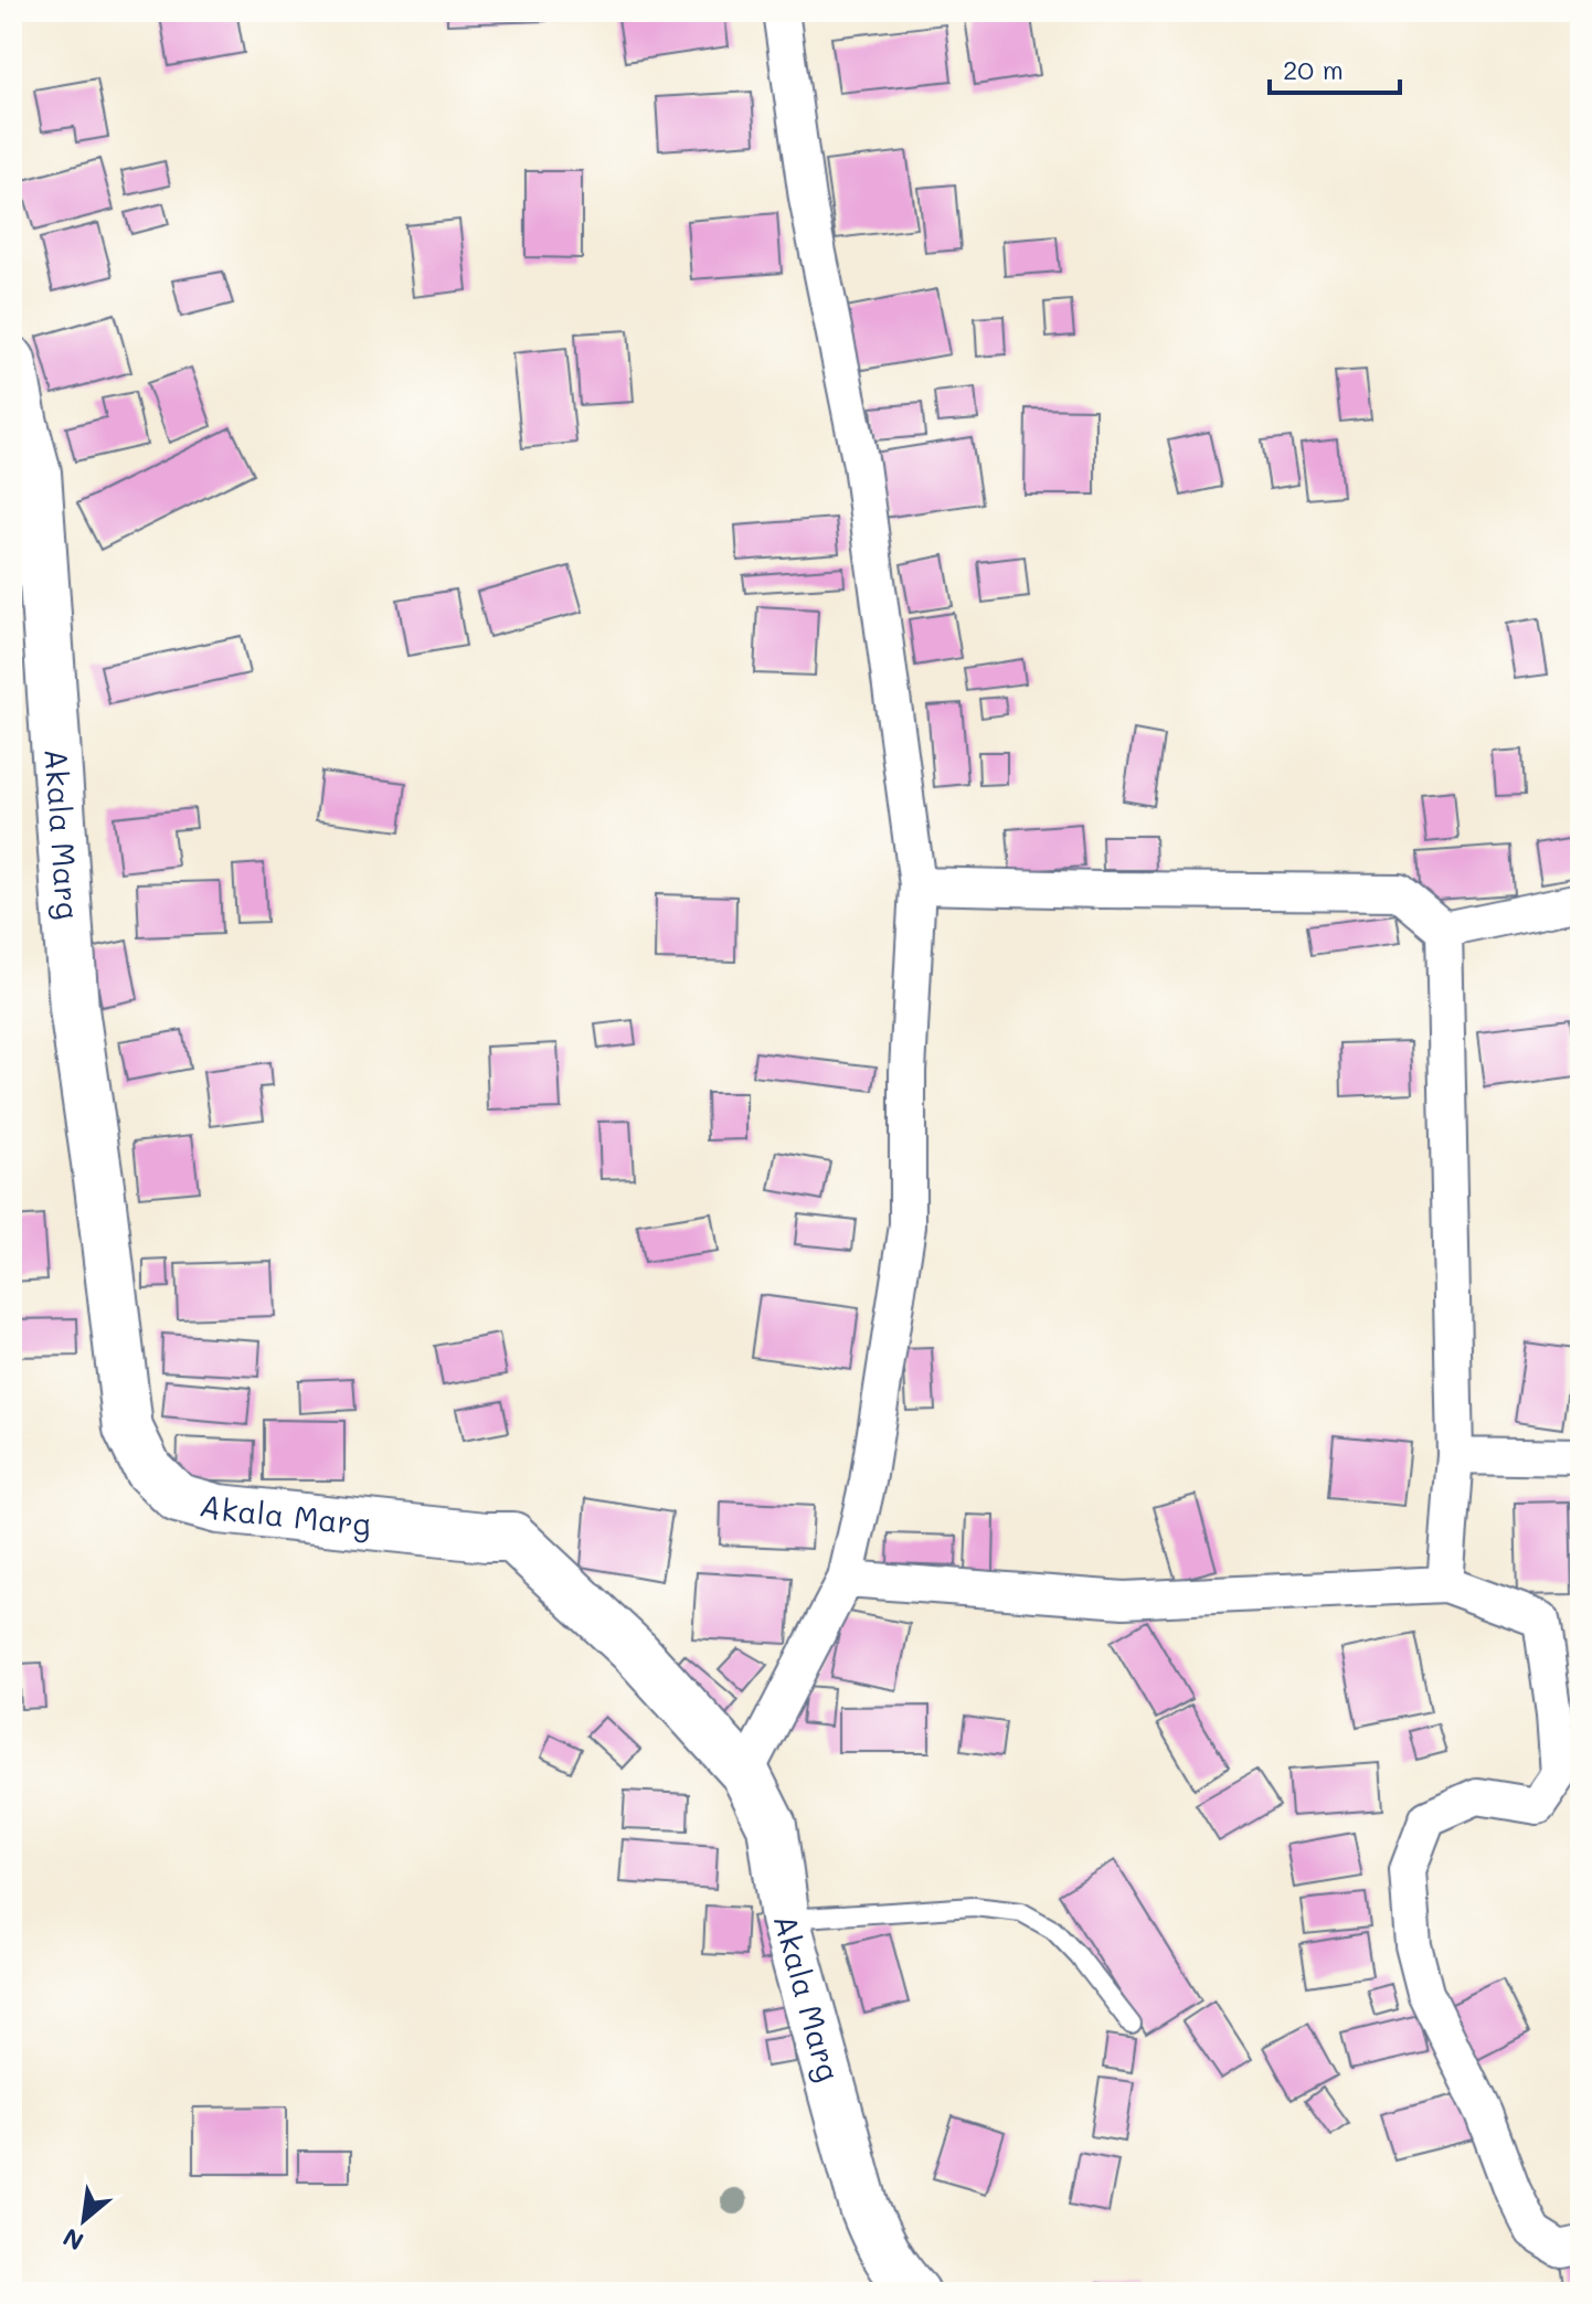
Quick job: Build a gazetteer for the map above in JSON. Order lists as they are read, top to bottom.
{
  "streets": {
    "main road": ["Akala Marg"]
  },
  "scale_bar": "20 m",
  "north": "bottom left"
}
